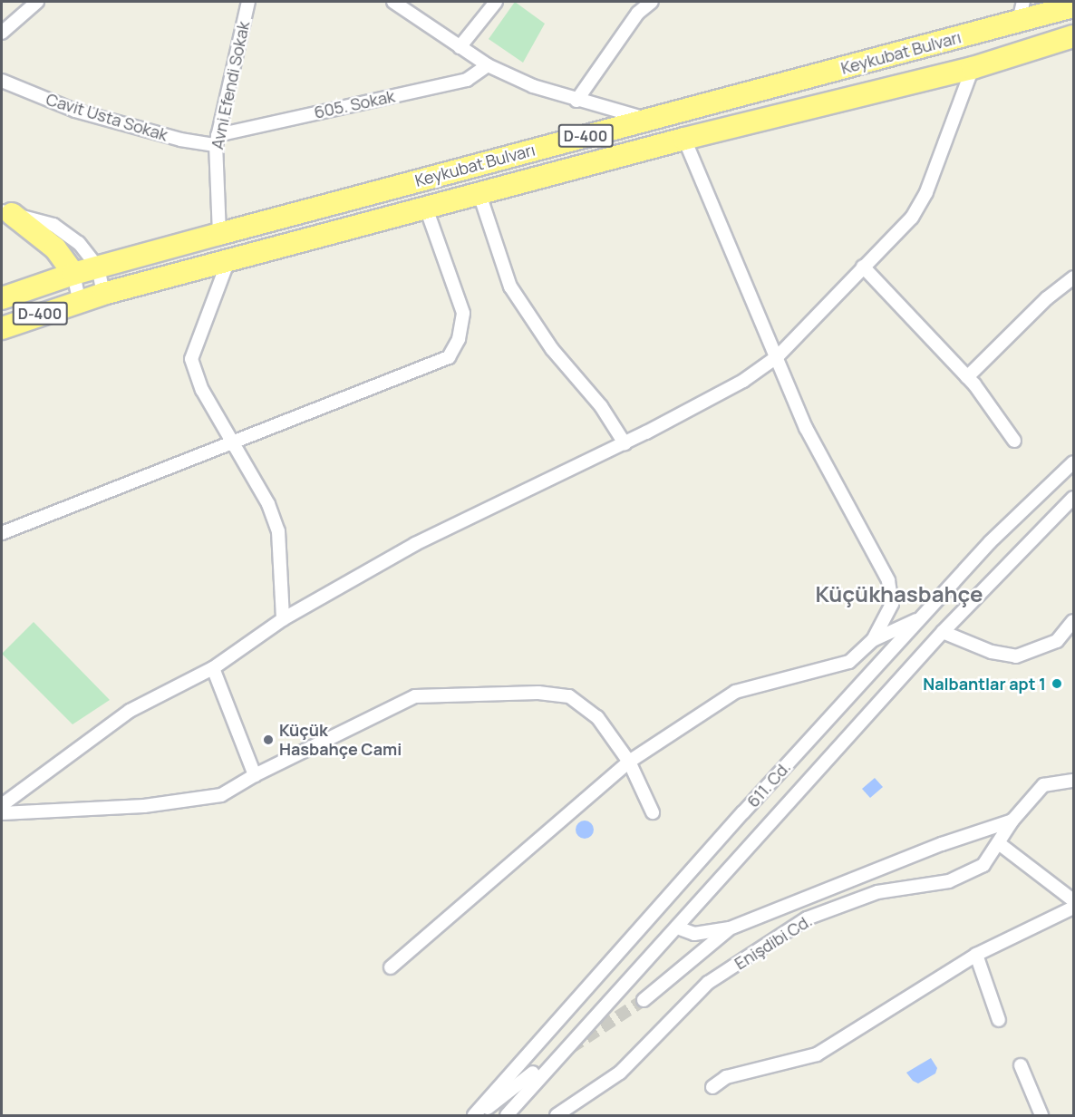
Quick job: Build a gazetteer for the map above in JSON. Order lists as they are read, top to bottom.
{
  "streets": {
    "highway": ["Keykubat Bulvarı", "D-400"],
    "street": [
      "Avni Efendi Sokak",
      "605. Sokak",
      "Cavit Usta Sokak",
      "611. Cd.",
      "Enişdibi Cd."
    ]
  },
  "crossings": [
    ["Keykubat Bulvarı", "Avni Efendi Sokak"],
    ["Keykubat Bulvarı", "D-400"],
    ["Avni Efendi Sokak", "605. Sokak"],
    ["Avni Efendi Sokak", "Cavit Usta Sokak"],
    ["605. Sokak", "Cavit Usta Sokak"],
    ["611. Cd.", "Enişdibi Cd."]
  ],
  "districts": ["Küçükhasbahçe"],
  "places": ["Nalbantlar apt 1", "Küçük Hasbahçe Cami"]
}
